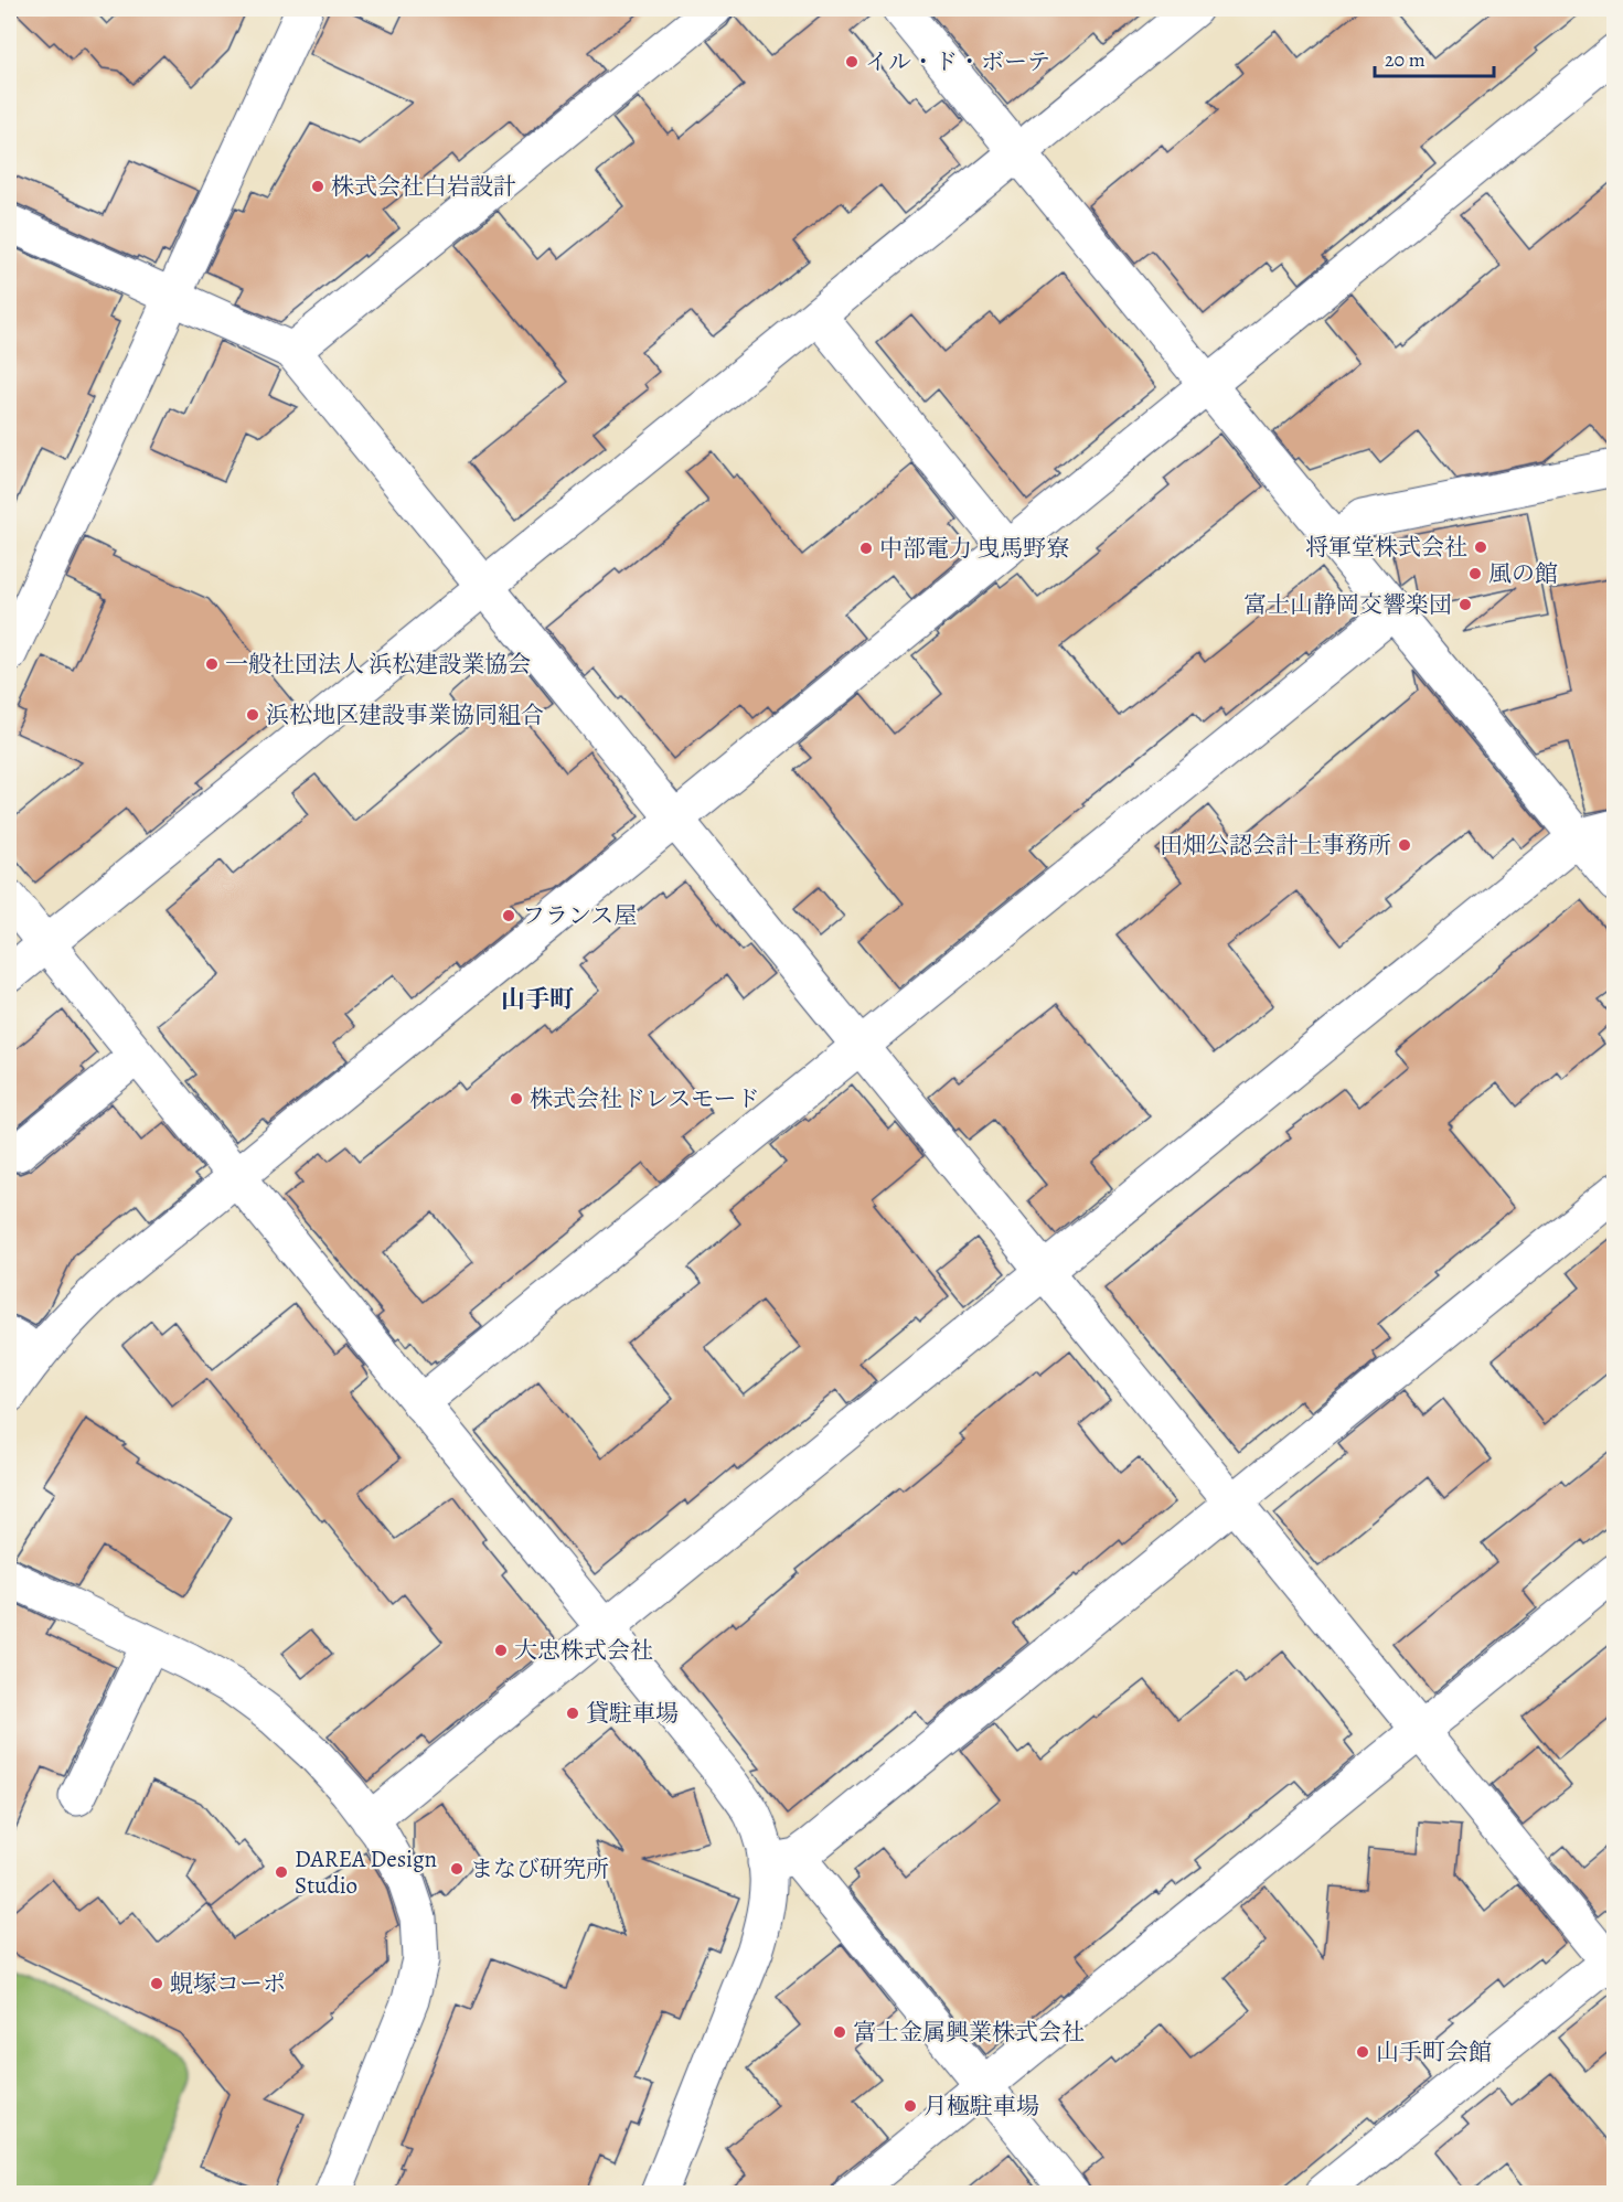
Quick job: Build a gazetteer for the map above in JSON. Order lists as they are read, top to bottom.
{
  "districts": ["山手町"],
  "places": [
    "イル・ド・ボーテ",
    "株式会社白岩設計",
    "将軍堂株式会社",
    "中部電力 曳馬野寮",
    "風の館",
    "富士山静岡交響楽団",
    "一般社団法人 浜松建設業協会",
    "浜松地区建設事業協同組合",
    "田畑公認会計士事務所",
    "フランス屋",
    "株式会社ドレスモード",
    "大忠株式会社",
    "貸駐車場",
    "まなび研究所",
    "DAREA Design Studio",
    "蜆塚コーポ",
    "富士金属興業株式会社",
    "山手町会館",
    "月極駐車場"
  ],
  "scale_bar": "20 m"
}
